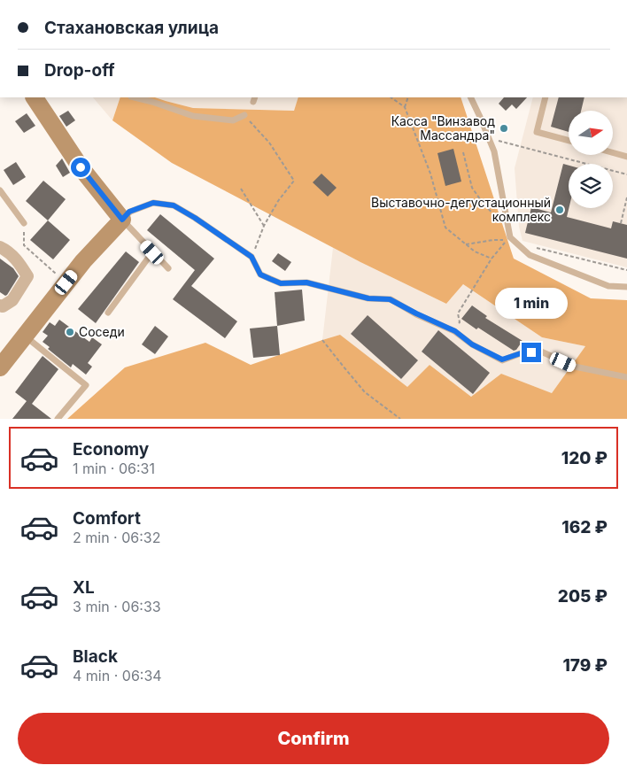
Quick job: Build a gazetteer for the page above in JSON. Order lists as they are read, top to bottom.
{
  "places": ["Касса \"Винзавод Массандра\"", "Выставочно-дегустационный комплекс", "Соседи"],
  "north": "right",
  "page": {
    "banner": ["Стахановская улица", "Drop-off"],
    "bubble": "1 min",
    "list": [
      {
        "name": "Economy",
        "note": "1 min · 06:31",
        "value": "120 ₽"
      },
      {
        "name": "Comfort",
        "note": "2 min · 06:32",
        "value": "162 ₽"
      },
      {
        "name": "XL",
        "note": "3 min · 06:33",
        "value": "205 ₽"
      },
      {
        "name": "Black",
        "note": "4 min · 06:34",
        "value": "179 ₽"
      }
    ],
    "buttons": "Confirm"
  }
}
